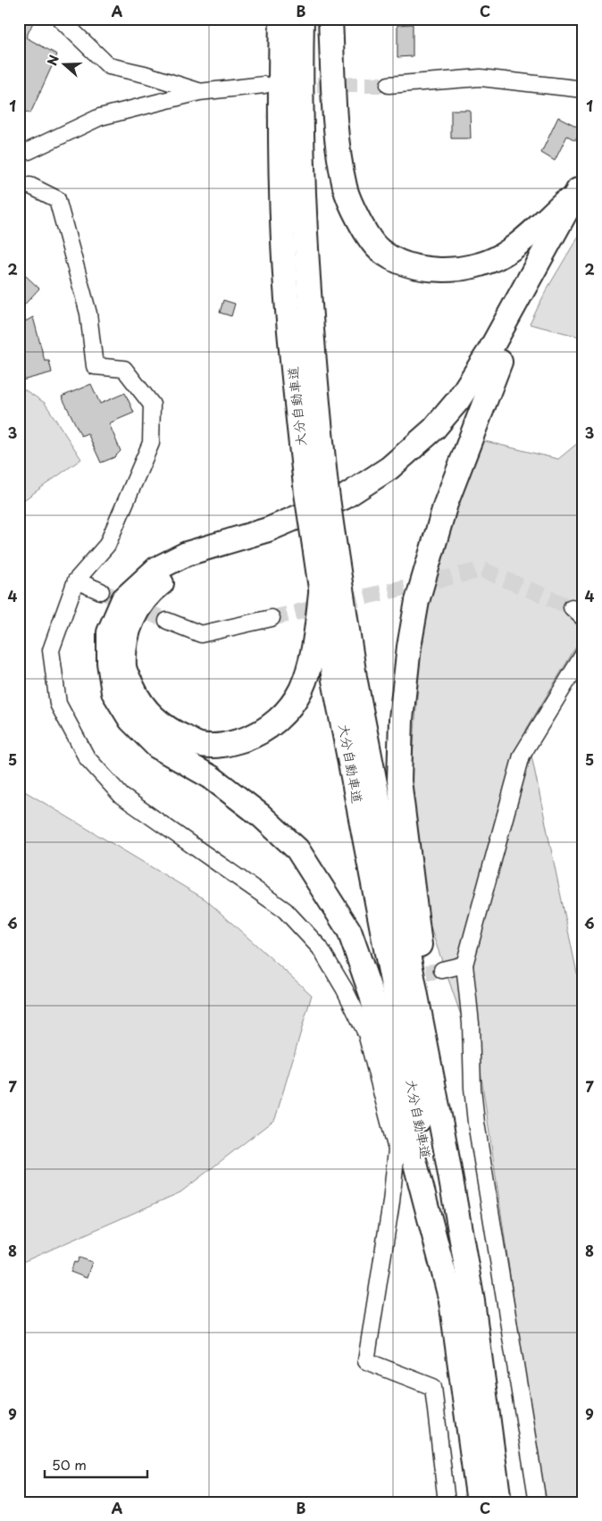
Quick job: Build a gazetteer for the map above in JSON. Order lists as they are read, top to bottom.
{
  "streets": {
    "highway": ["大分自動車道"]
  },
  "scale_bar": "50 m",
  "north": "left",
  "grid": {
    "columns": ["A", "B", "C"],
    "rows": [
      "1",
      "2",
      "3",
      "4",
      "5",
      "6",
      "7",
      "8",
      "9"
    ]
  }
}
